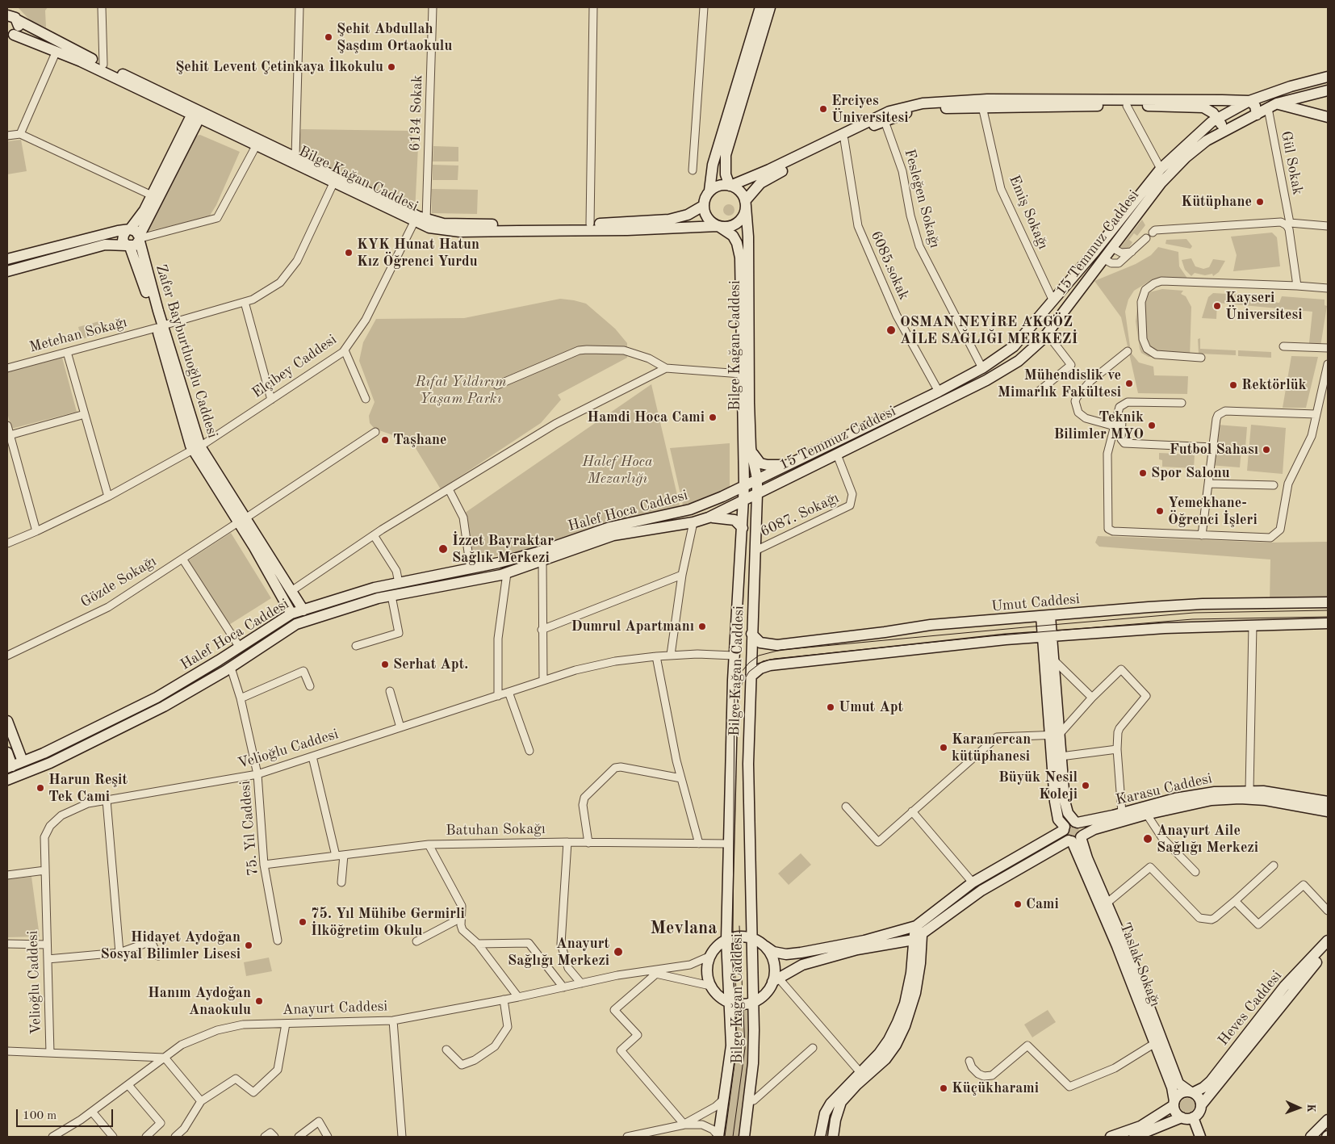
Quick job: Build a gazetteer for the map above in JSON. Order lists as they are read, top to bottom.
{
  "streets": {
    "street": [
      "6134 Sokak",
      "Gül Sokak",
      "Bilge Kağan Caddesi",
      "Fesleğen Sokağı",
      "Emiş Sokağı",
      "15 Temmuz Caddesi",
      "6085.sokak",
      "Metehan Sokağı",
      "Zafer Bayburtluoğlu Caddesi",
      "Elçibey Caddesi",
      "Halef Hoca Caddesi",
      "6087. Sokağı",
      "Gözde Sokağı",
      "Umut Caddesi",
      "Velioğlu Caddesi",
      "Karasu Caddesi",
      "75. Yıl Caddesi",
      "Batuhan Sokağı",
      "Taslak Sokağı",
      "Anayurt Caddesi",
      "Heves Caddesi"
    ]
  },
  "crossings": [
    ["6134 Sokak", "Bilge Kağan Caddesi"],
    ["Gül Sokak", "15 Temmuz Caddesi"],
    ["Bilge Kağan Caddesi", "15 Temmuz Caddesi"],
    ["Bilge Kağan Caddesi", "Metehan Sokağı"],
    ["Bilge Kağan Caddesi", "Elçibey Caddesi"],
    ["Bilge Kağan Caddesi", "Halef Hoca Caddesi"],
    ["Bilge Kağan Caddesi", "6087. Sokağı"],
    ["Bilge Kağan Caddesi", "Umut Caddesi"],
    ["Bilge Kağan Caddesi", "Velioğlu Caddesi"],
    ["Bilge Kağan Caddesi", "Batuhan Sokağı"],
    ["Fesleğen Sokağı", "15 Temmuz Caddesi"],
    ["Emiş Sokağı", "15 Temmuz Caddesi"],
    ["15 Temmuz Caddesi", "6085.sokak"],
    ["15 Temmuz Caddesi", "Halef Hoca Caddesi"],
    ["15 Temmuz Caddesi", "6087. Sokağı"],
    ["Metehan Sokağı", "Zafer Bayburtluoğlu Caddesi"],
    ["Zafer Bayburtluoğlu Caddesi", "Elçibey Caddesi"],
    ["Zafer Bayburtluoğlu Caddesi", "Halef Hoca Caddesi"],
    ["Zafer Bayburtluoğlu Caddesi", "Gözde Sokağı"],
    ["Halef Hoca Caddesi", "75. Yıl Caddesi"],
    ["Velioğlu Caddesi", "75. Yıl Caddesi"],
    ["Karasu Caddesi", "Taslak Sokağı"],
    ["75. Yıl Caddesi", "Batuhan Sokağı"],
    ["Taslak Sokağı", "Heves Caddesi"]
  ],
  "districts": ["Mevlana"],
  "parks": ["Rıfat Yıldırım Yaşam Parkı", "Halef Hoca Mezarlığı"],
  "places": [
    "Şehit Abdullah Şaşdım Ortaokulu",
    "Şehit Levent Çetinkaya İlkokulu",
    "Erciyes Üniversitesi",
    "Kütüphane",
    "KYK Hunat Hatun Kız Öğrenci Yurdu",
    "Kayseri Üniversitesi",
    "OSMAN NEYİRE AKGÖZ AİLE SAĞLIĞI MERKEZİ",
    "Mühendislik ve Mimarlık Fakültesi",
    "Rektörlük",
    "Hamdi Hoca Cami",
    "Teknik Bilimler MYO",
    "Taşhane",
    "Futbol Sahası",
    "Spor Salonu",
    "Yemekhane- Öğrenci İşleri",
    "İzzet Bayraktar Sağlık Merkezi",
    "Dumrul Apartmanı",
    "Serhat Apt.",
    "Umut Apt",
    "Karamercan kütüphanesi",
    "Büyük Nesil Koleji",
    "Harun Reşit Tek Cami",
    "Anayurt Aile Sağlığı Merkezi",
    "Cami",
    "75. Yıl Mühibe Germirli İlköğretim Okulu",
    "Hidayet Aydoğan Sosyal Bilimler Lisesi",
    "Anayurt Sağlığı Merkezi",
    "Hanım Aydoğan Anaokulu",
    "Küçükharami"
  ],
  "scale_bar": "100 m",
  "north": "right"
}
